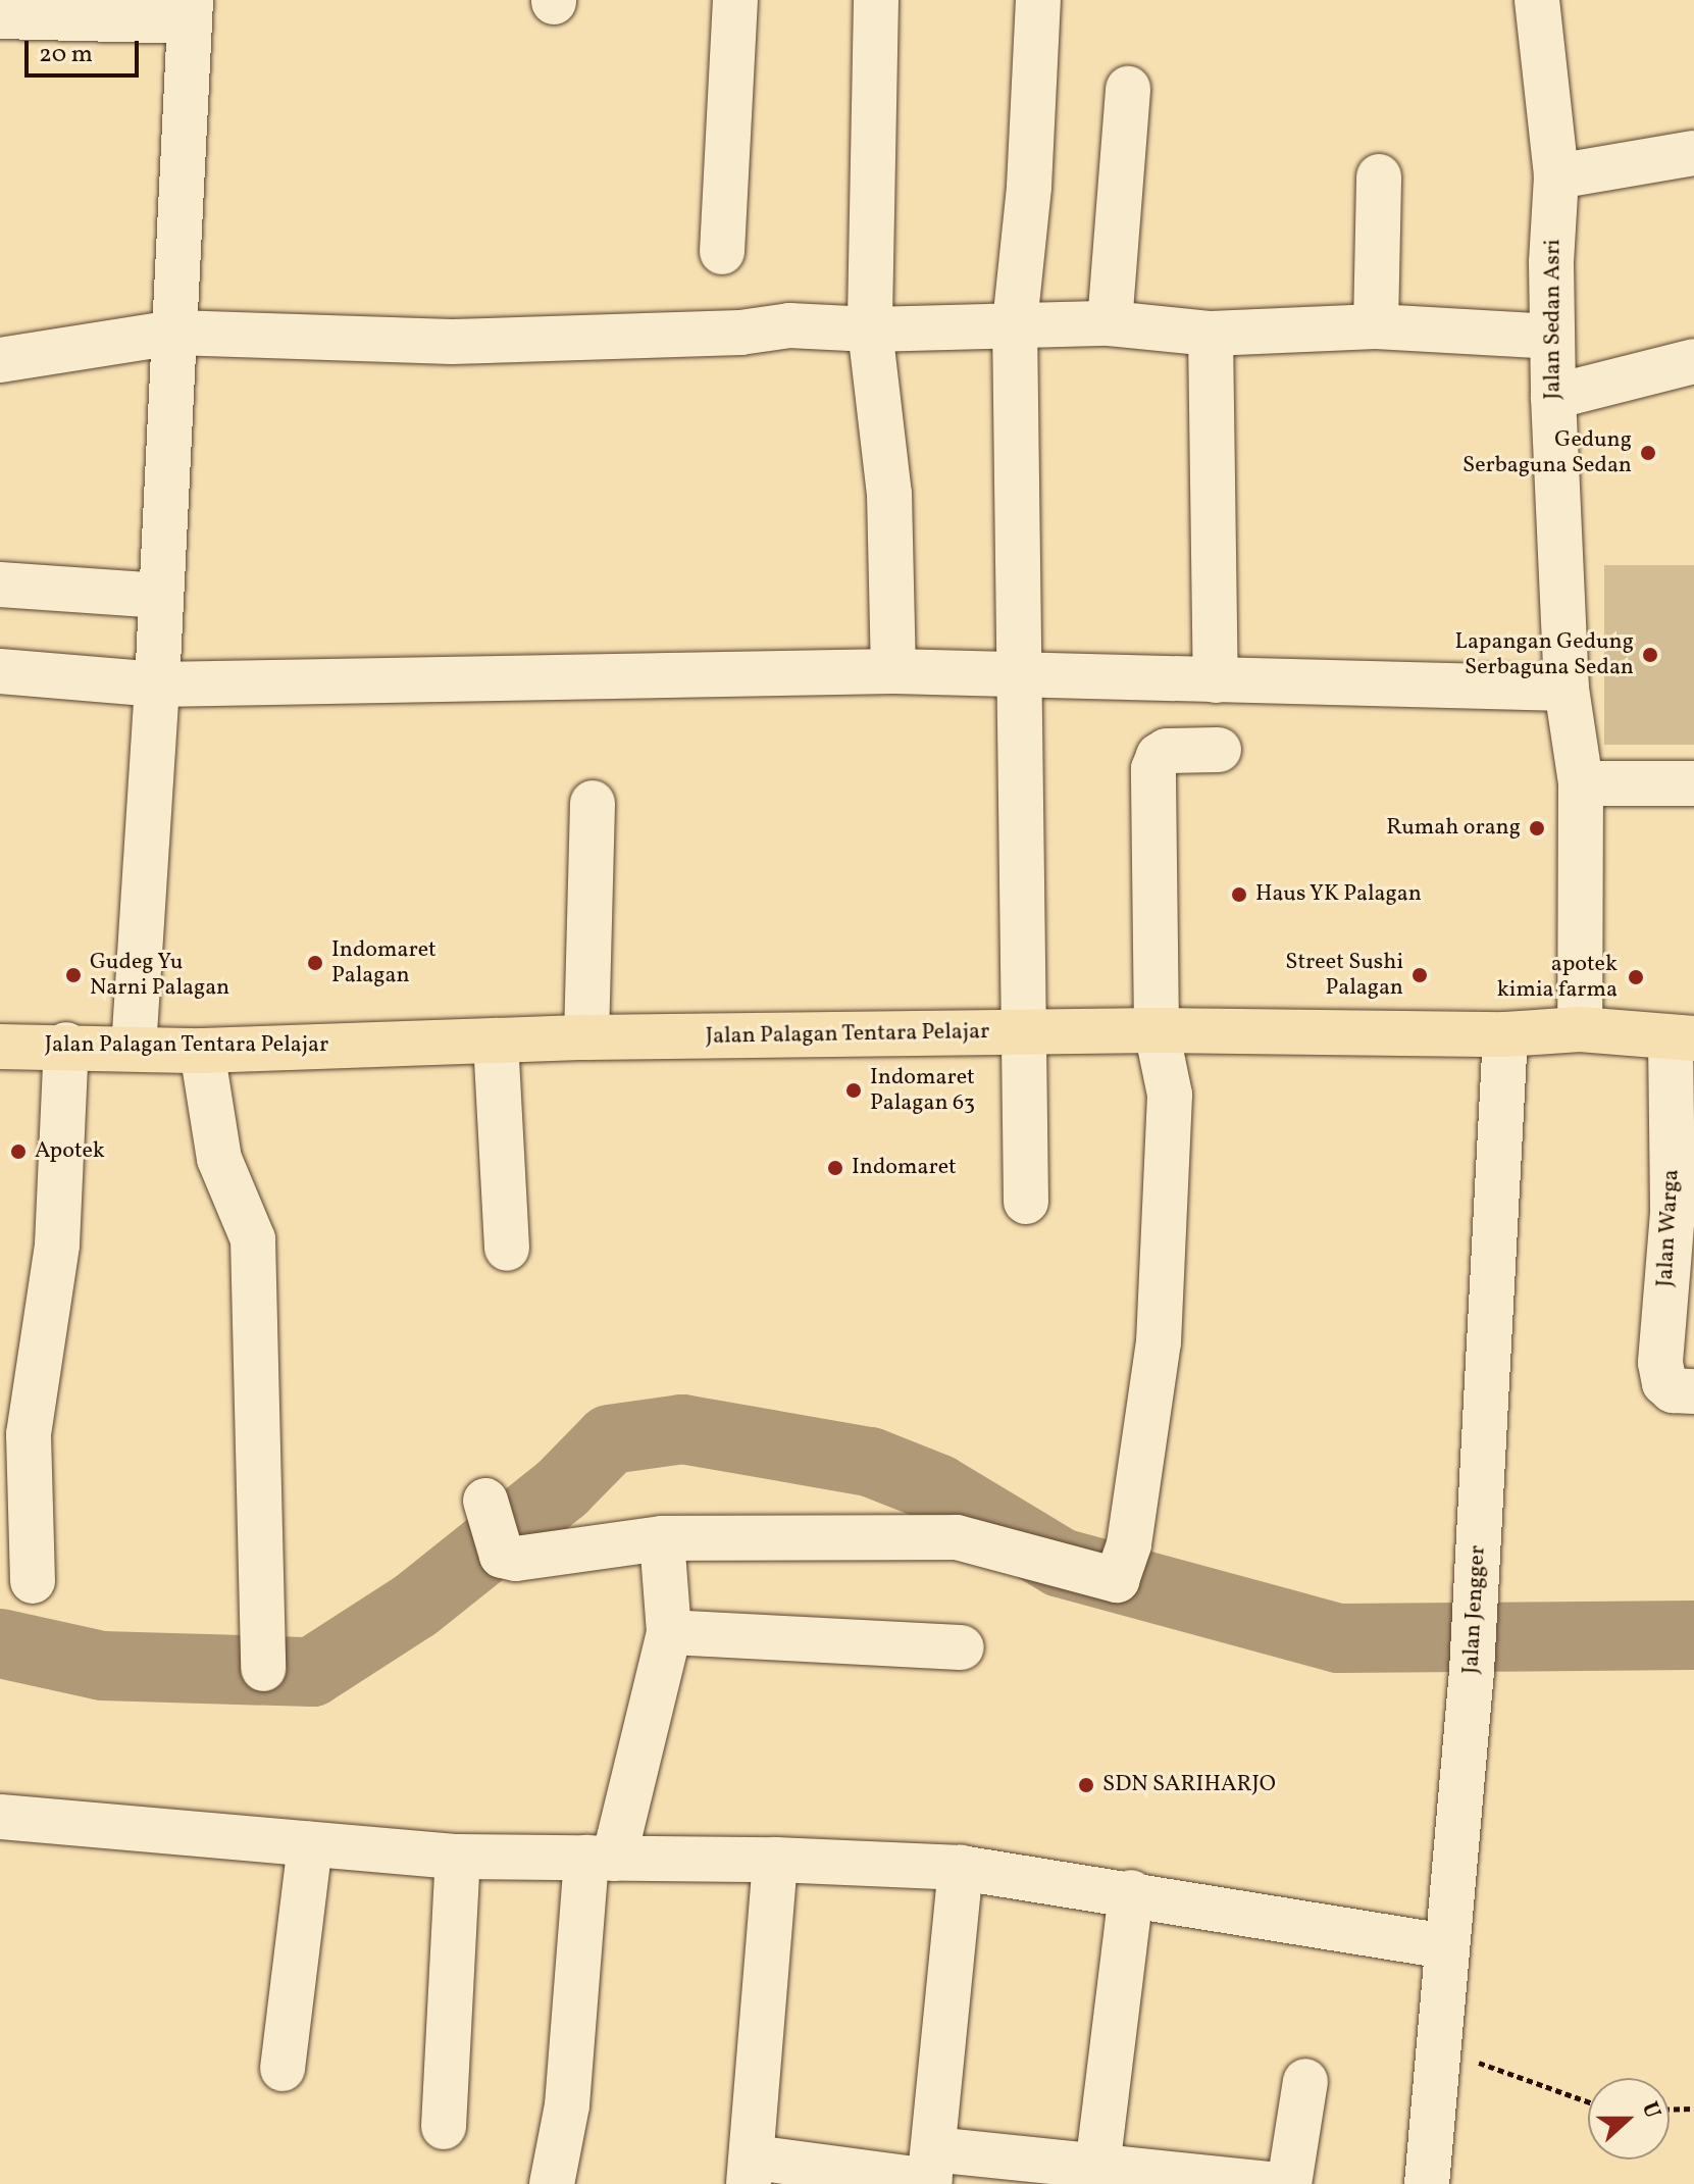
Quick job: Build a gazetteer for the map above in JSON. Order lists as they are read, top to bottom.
{
  "streets": {
    "main road": ["Jalan Palagan Tentara Pelajar"],
    "street": ["Jalan Sedan Asri", "Jalan Warga", "Jalan Jengger"]
  },
  "crossings": [
    ["Jalan Sedan Asri", "Jalan Palagan Tentara Pelajar"],
    ["Jalan Palagan Tentara Pelajar", "Jalan Warga"],
    ["Jalan Palagan Tentara Pelajar", "Jalan Jengger"]
  ],
  "places": [
    "Gedung Serbaguna Sedan",
    "Lapangan Gedung Serbaguna Sedan",
    "Rumah orang",
    "Haus YK Palagan",
    "Indomaret Palagan",
    "Gudeg Yu Narni Palagan",
    "Street Sushi Palagan",
    "apotek kimia farma",
    "Indomaret Palagan 63",
    "Apotek",
    "Indomaret",
    "SDN SARIHARJO"
  ],
  "scale_bar": "20 m",
  "north": "right"
}
